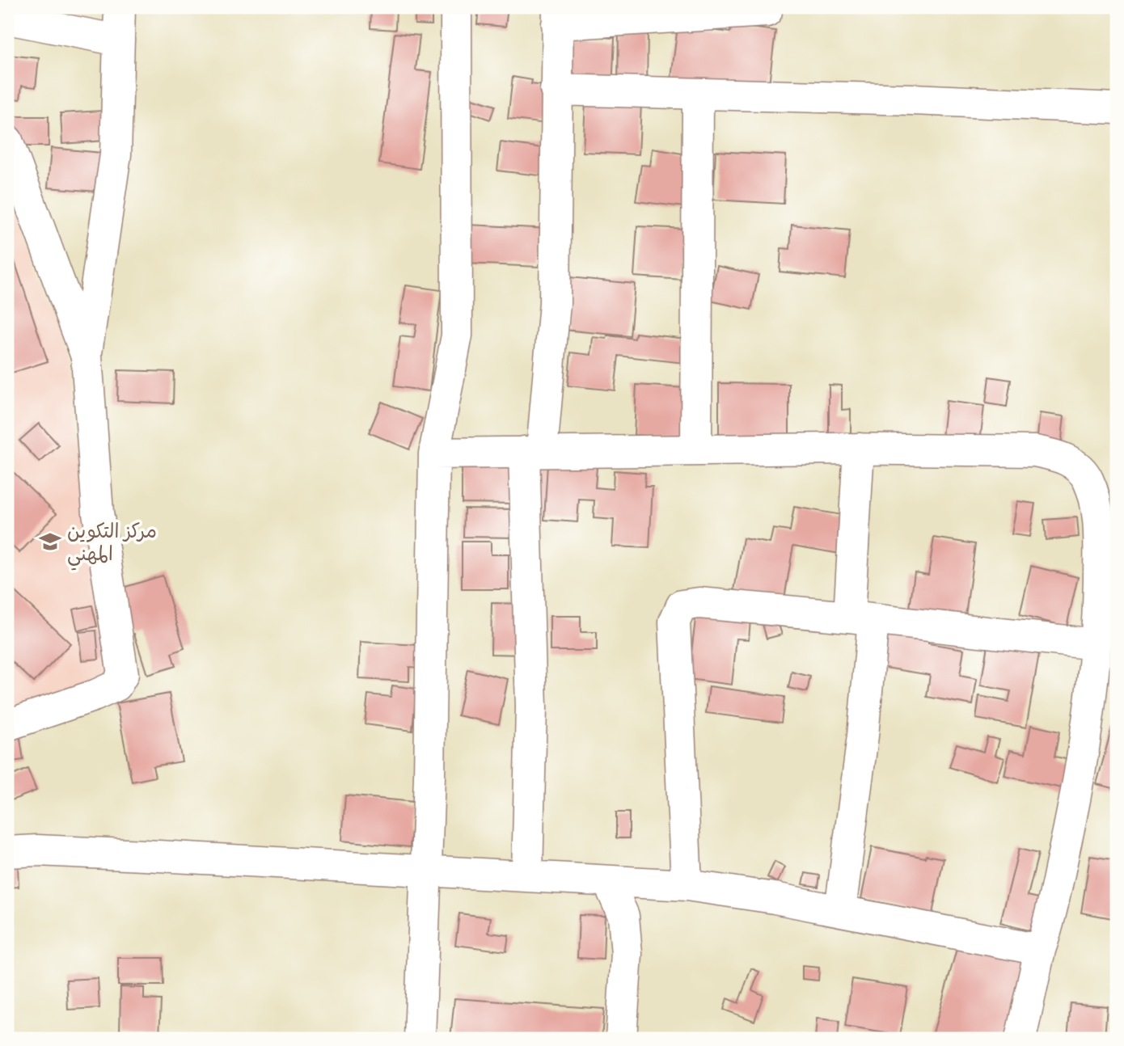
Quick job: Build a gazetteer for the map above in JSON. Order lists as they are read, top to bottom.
{
  "places": {
    "school or university": ["مركز التكوين المهني"]
  }
}
